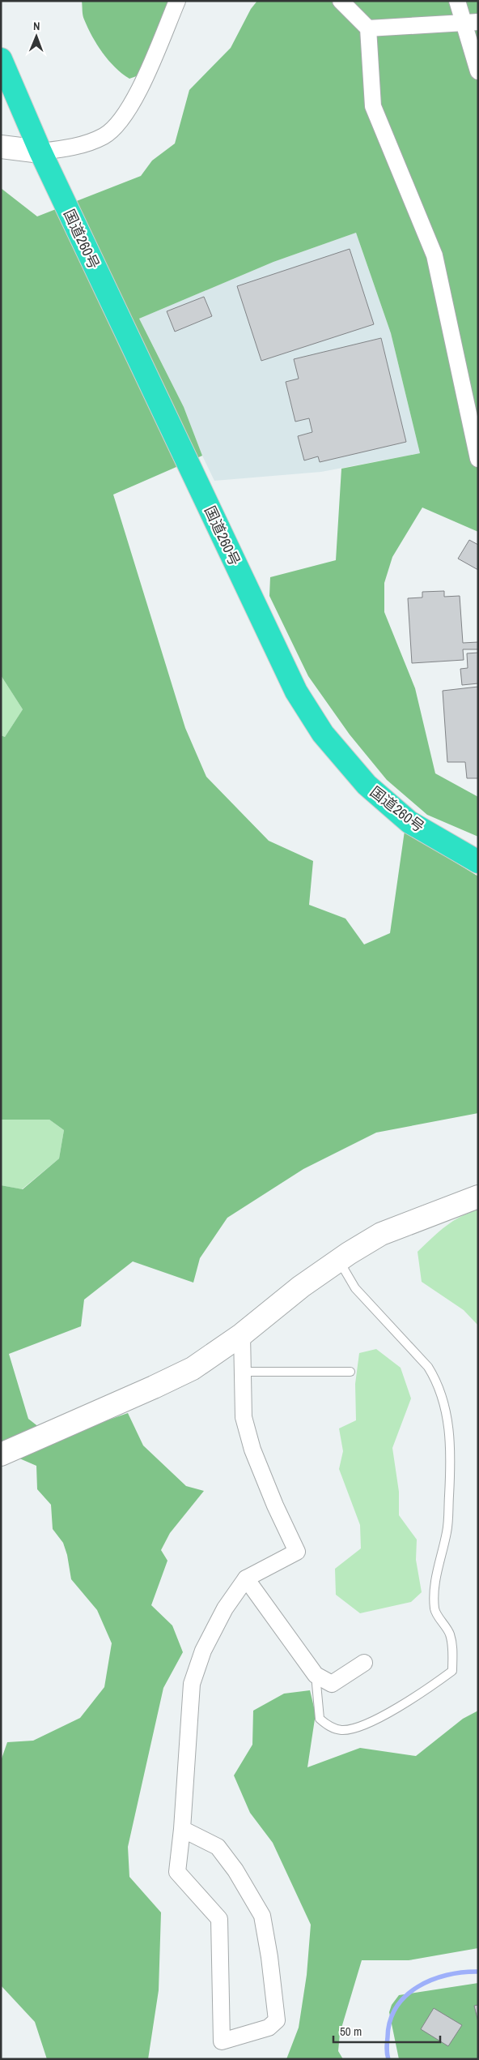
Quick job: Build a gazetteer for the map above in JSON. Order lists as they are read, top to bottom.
{
  "streets": {
    "highway": ["国道260号"]
  },
  "scale_bar": "50 m",
  "north": "top"
}
